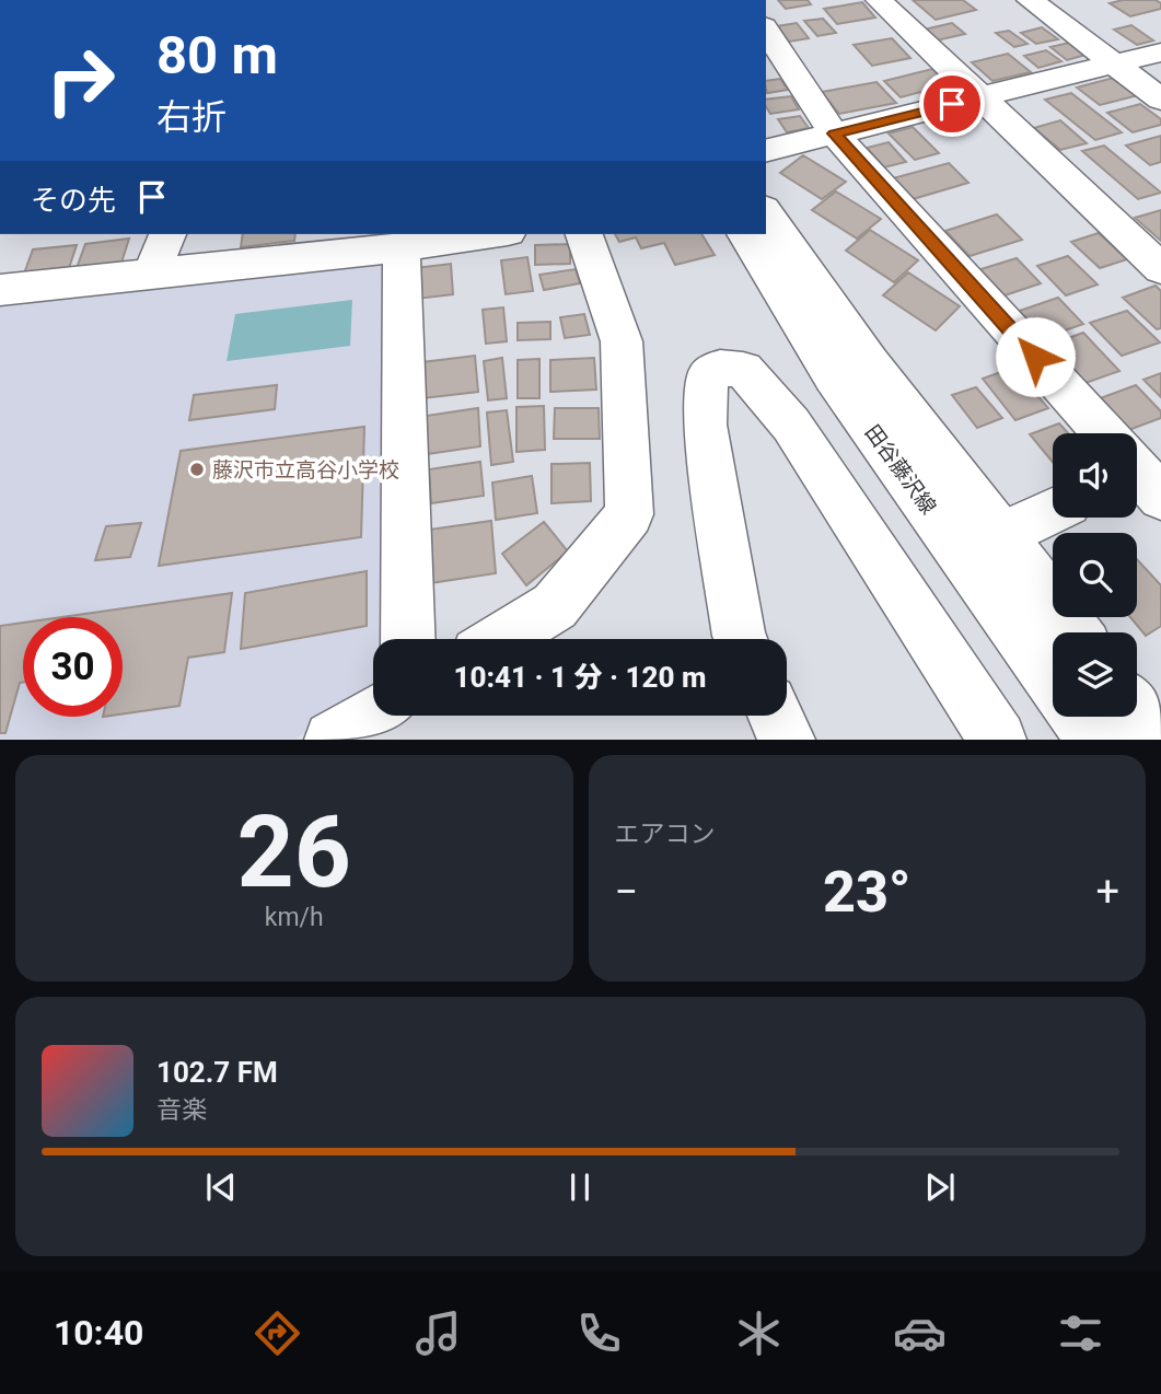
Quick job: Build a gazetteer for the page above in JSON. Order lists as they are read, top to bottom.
{
  "streets": {
    "street": ["田谷藤沢線"]
  },
  "places": ["藤沢市立高谷小学校"],
  "page": {
    "turn": ["80 m", "右折"],
    "then": "その先",
    "limit": "30",
    "trip": "10:41 · 1 分 · 120 m",
    "tile": [
      ["26", "km/h"],
      "エアコン"
    ],
    "heat": ["−", "23°", "+"],
    "song": ["102.7 FM", "音楽"],
    "tabs": "10:40"
  }
}
